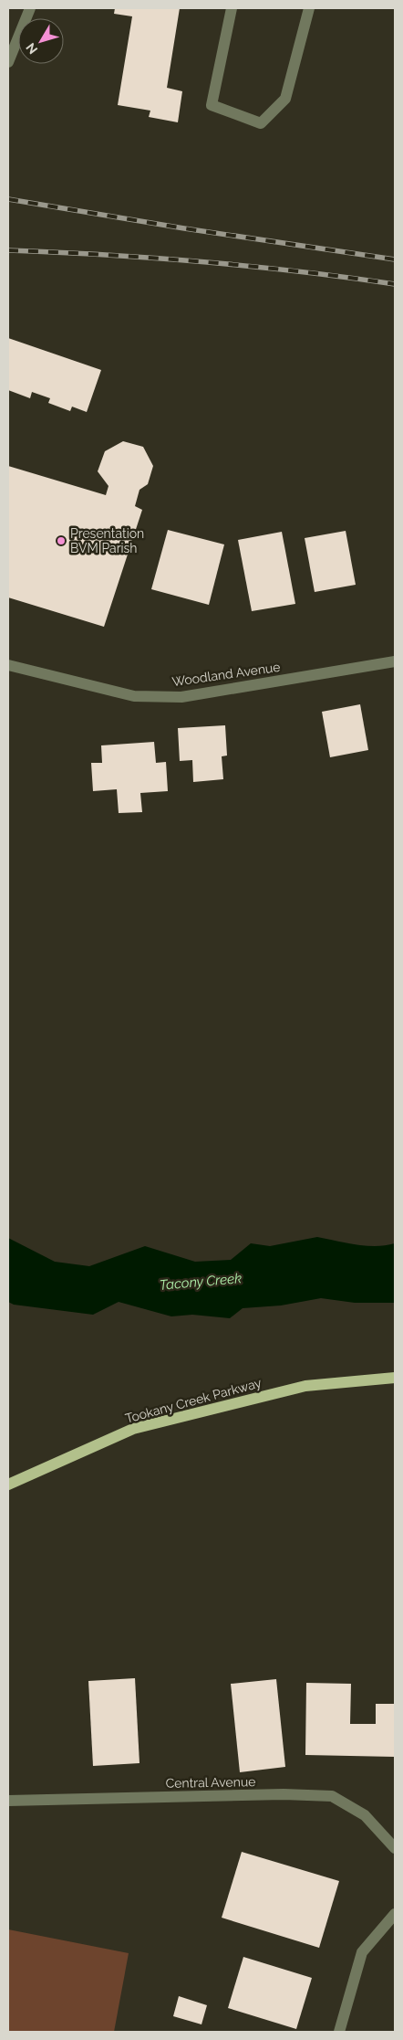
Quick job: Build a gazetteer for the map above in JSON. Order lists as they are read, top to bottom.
{
  "streets": {
    "main road": ["Tookany Creek Parkway"],
    "street": ["Woodland Avenue", "Central Avenue"]
  },
  "water": ["Tacony Creek"],
  "places": ["Presentation BVM Parish"],
  "north": "bottom left"
}
